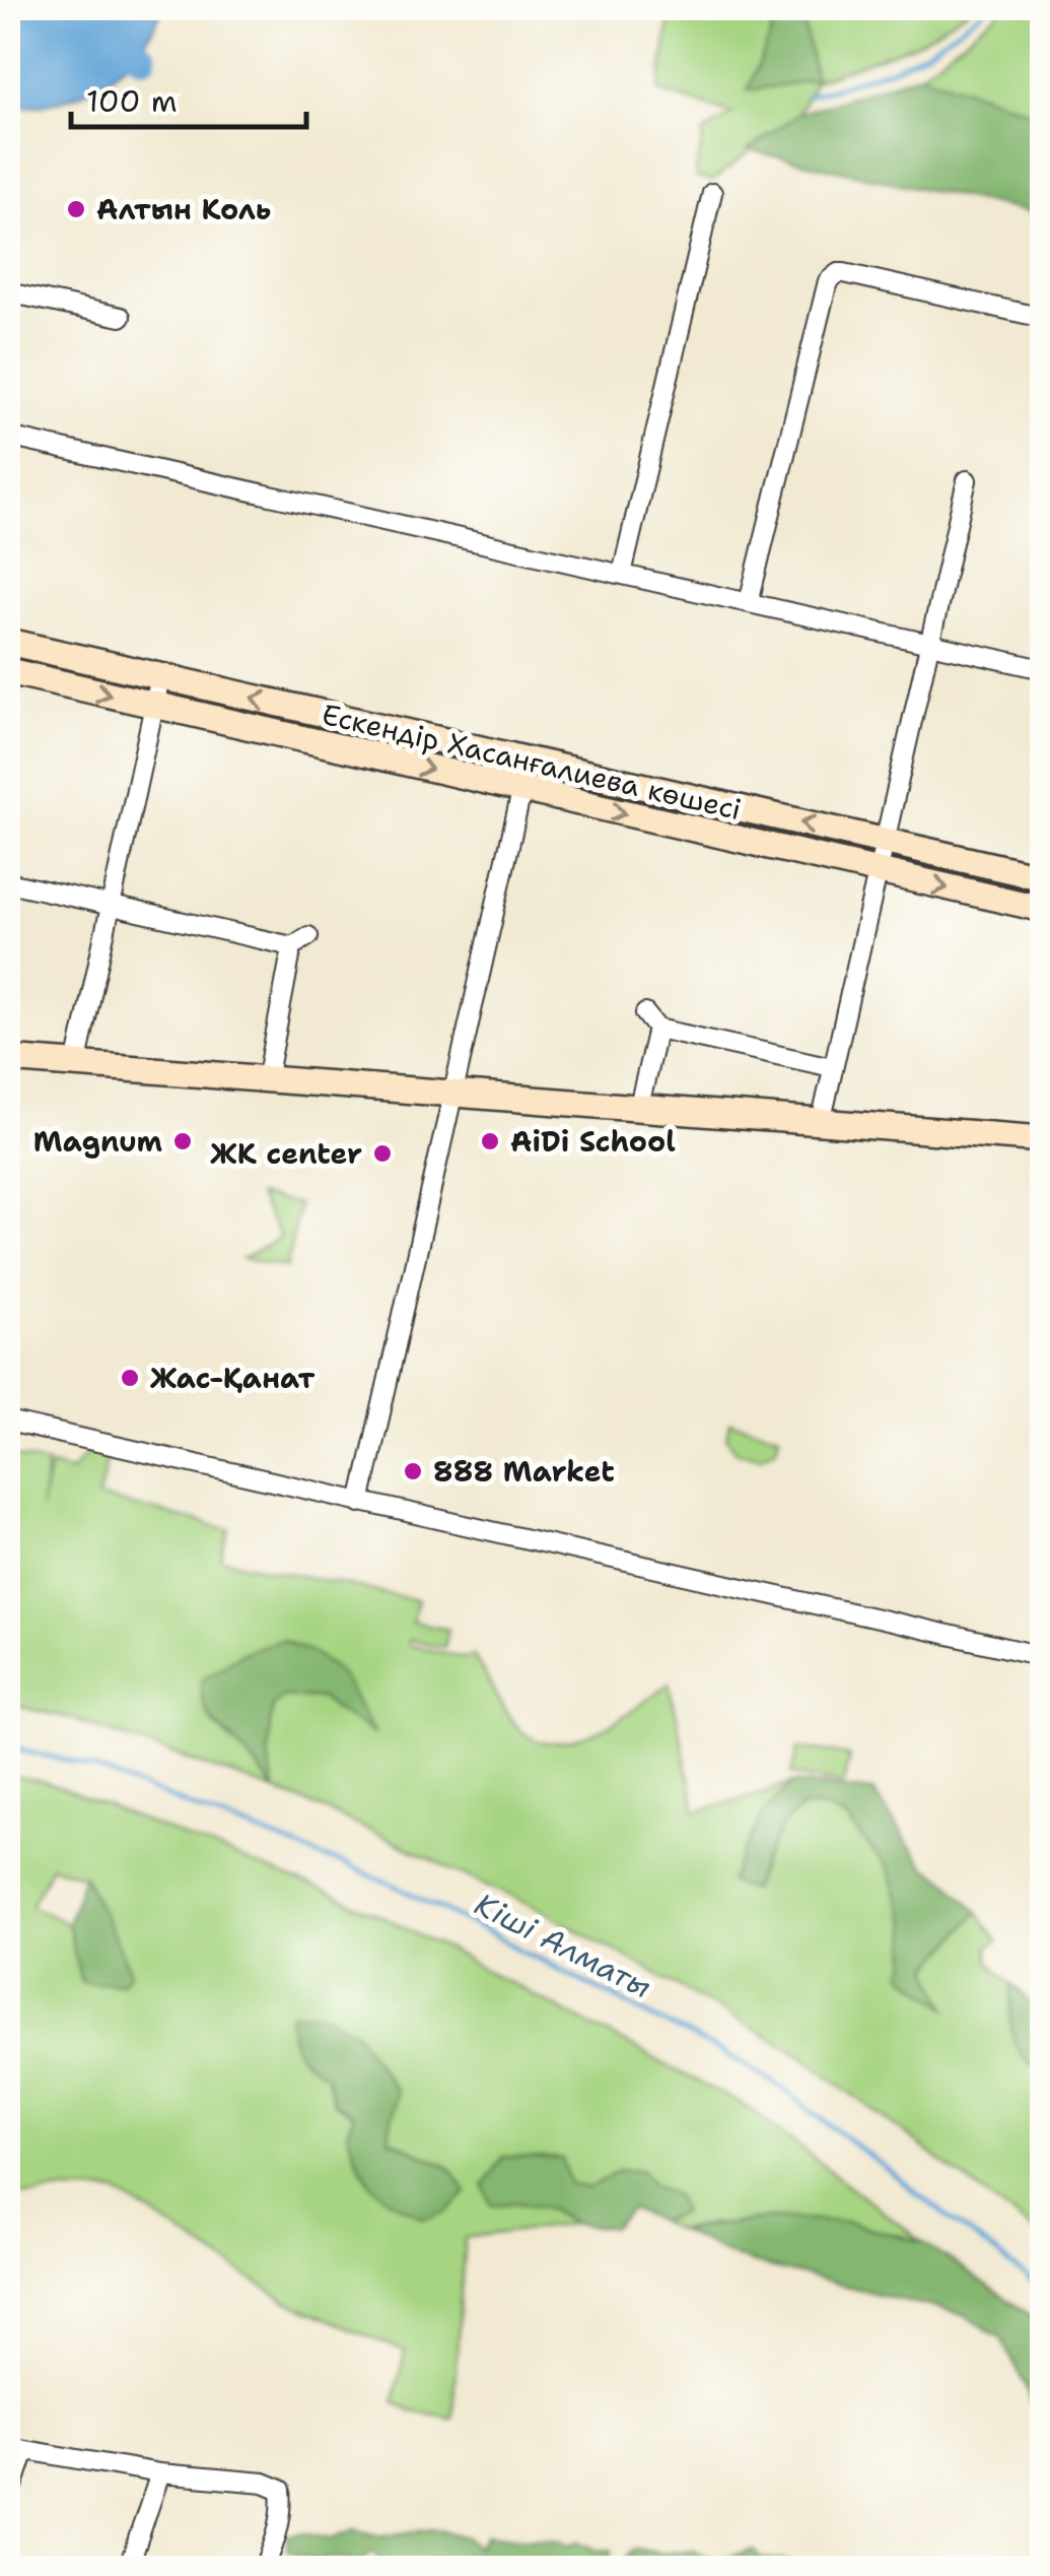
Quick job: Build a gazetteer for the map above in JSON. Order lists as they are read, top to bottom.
{
  "streets": {
    "street": ["Ескендір Хасанғалиева көшесі"]
  },
  "water": ["Кіші Алматы"],
  "places": [
    "Алтын Коль",
    "Magnum",
    "AiDi School",
    "ЖК center",
    "Жас-Қанат",
    "888 Market"
  ],
  "scale_bar": "100 m"
}
